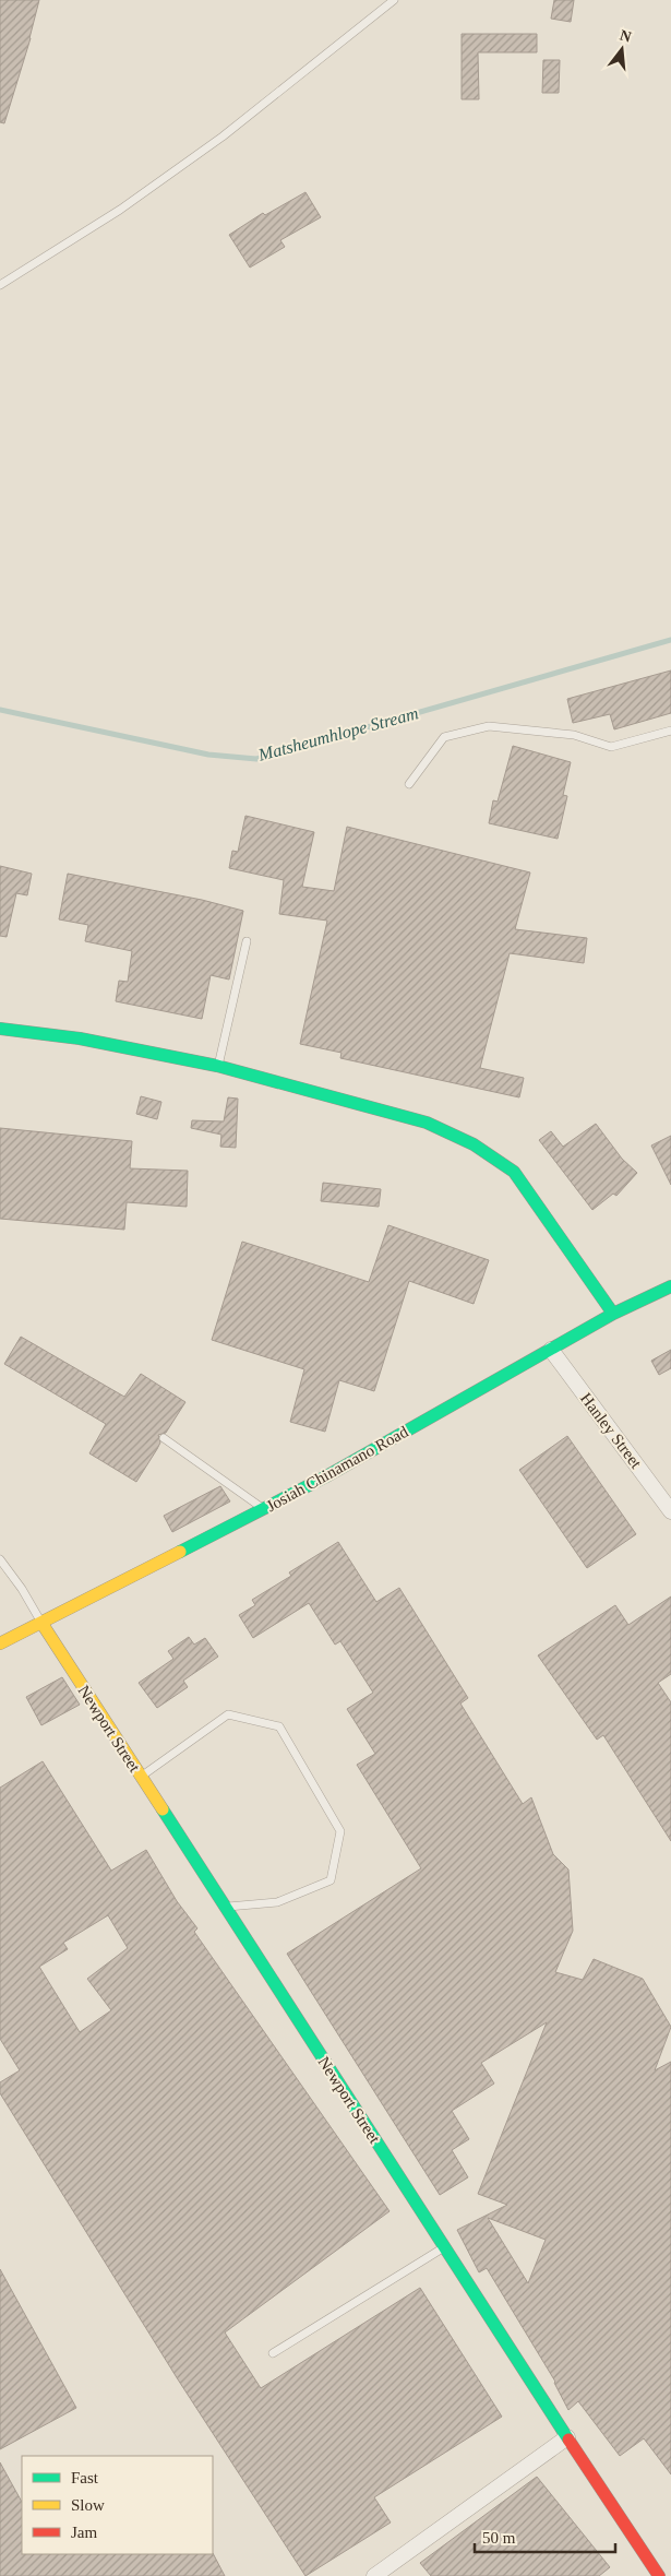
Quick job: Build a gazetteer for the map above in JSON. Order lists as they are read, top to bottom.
{
  "streets": {
    "street": ["Hanley Street", "Josiah Chinamano Road", "Newport Street"]
  },
  "crossings": [
    ["Hanley Street", "Josiah Chinamano Road"],
    ["Josiah Chinamano Road", "Newport Street"]
  ],
  "water": ["Matsheumhlope Stream"],
  "legend": ["Fast", "Slow", "Jam"],
  "scale_bar": "50 m",
  "north": "top"
}
